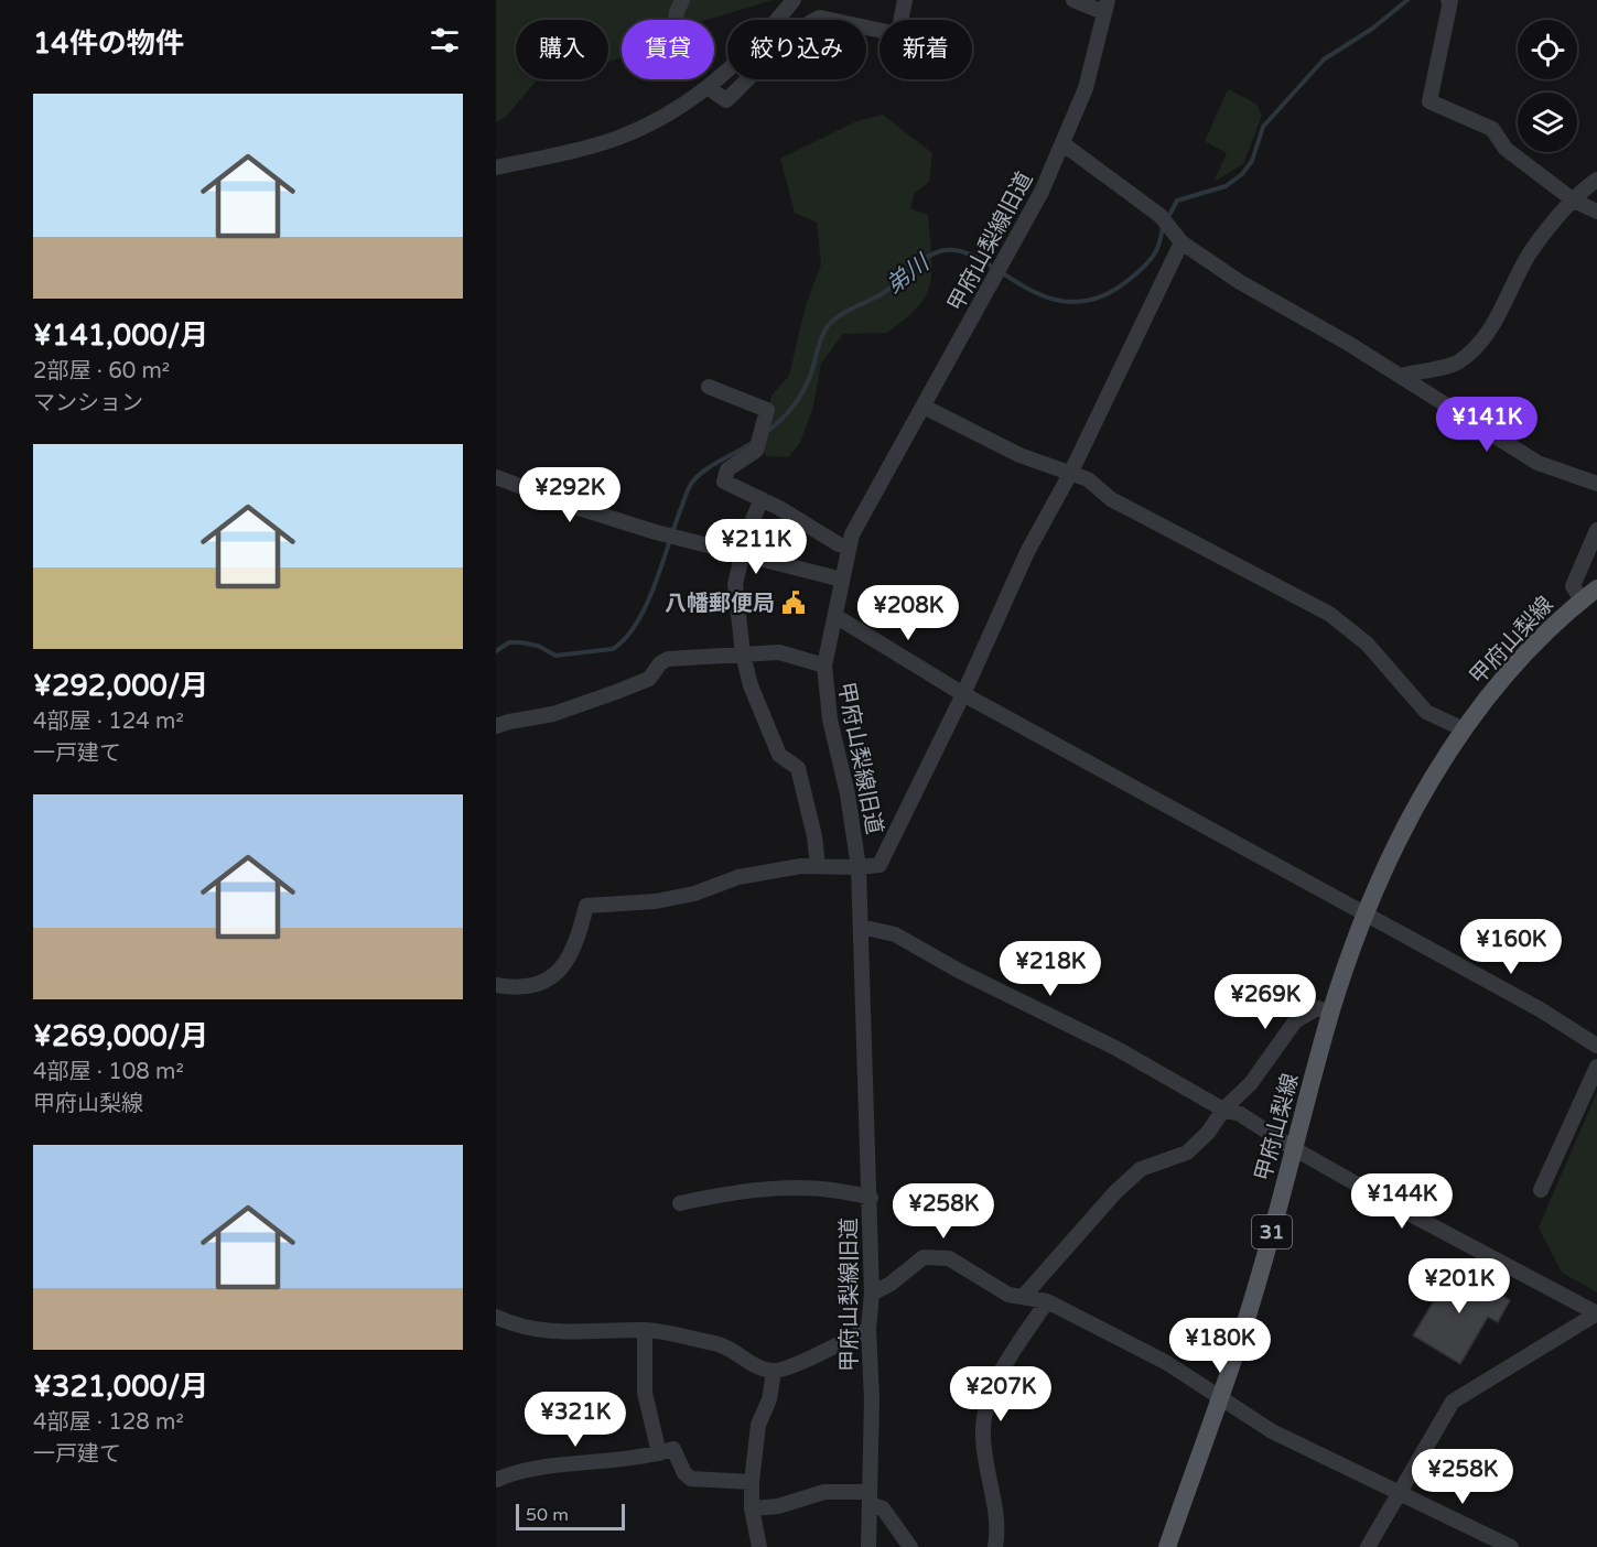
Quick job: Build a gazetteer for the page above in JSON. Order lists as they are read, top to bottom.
{
  "streets": {
    "main road": ["甲府山梨線", "31"],
    "street": ["甲府山梨線旧道"]
  },
  "water": ["弟川"],
  "places": {
    "public building": ["八幡郵便局"]
  },
  "scale_bar": "50 m",
  "page": {
    "heading": "14件の物件",
    "chip": [
      "購入",
      "賃貸",
      "絞り込み",
      "新着"
    ],
    "list": [
      {
        "name": "¥141,000/月",
        "note": "2部屋 · 60 m² · マンション"
      },
      {
        "name": "¥292,000/月",
        "note": "4部屋 · 124 m² · 一戸建て"
      },
      {
        "name": "¥269,000/月",
        "note": "4部屋 · 108 m² · 甲府山梨線"
      },
      {
        "name": "¥321,000/月",
        "note": "4部屋 · 128 m² · 一戸建て"
      }
    ],
    "price": [
      "¥141K",
      "¥292K",
      "¥211K",
      "¥208K",
      "¥160K",
      "¥218K",
      "¥269K",
      "¥144K",
      "¥258K",
      "¥201K",
      "¥180K",
      "¥207K",
      "¥321K",
      "¥258K"
    ],
    "scale": "50 m"
  }
}
